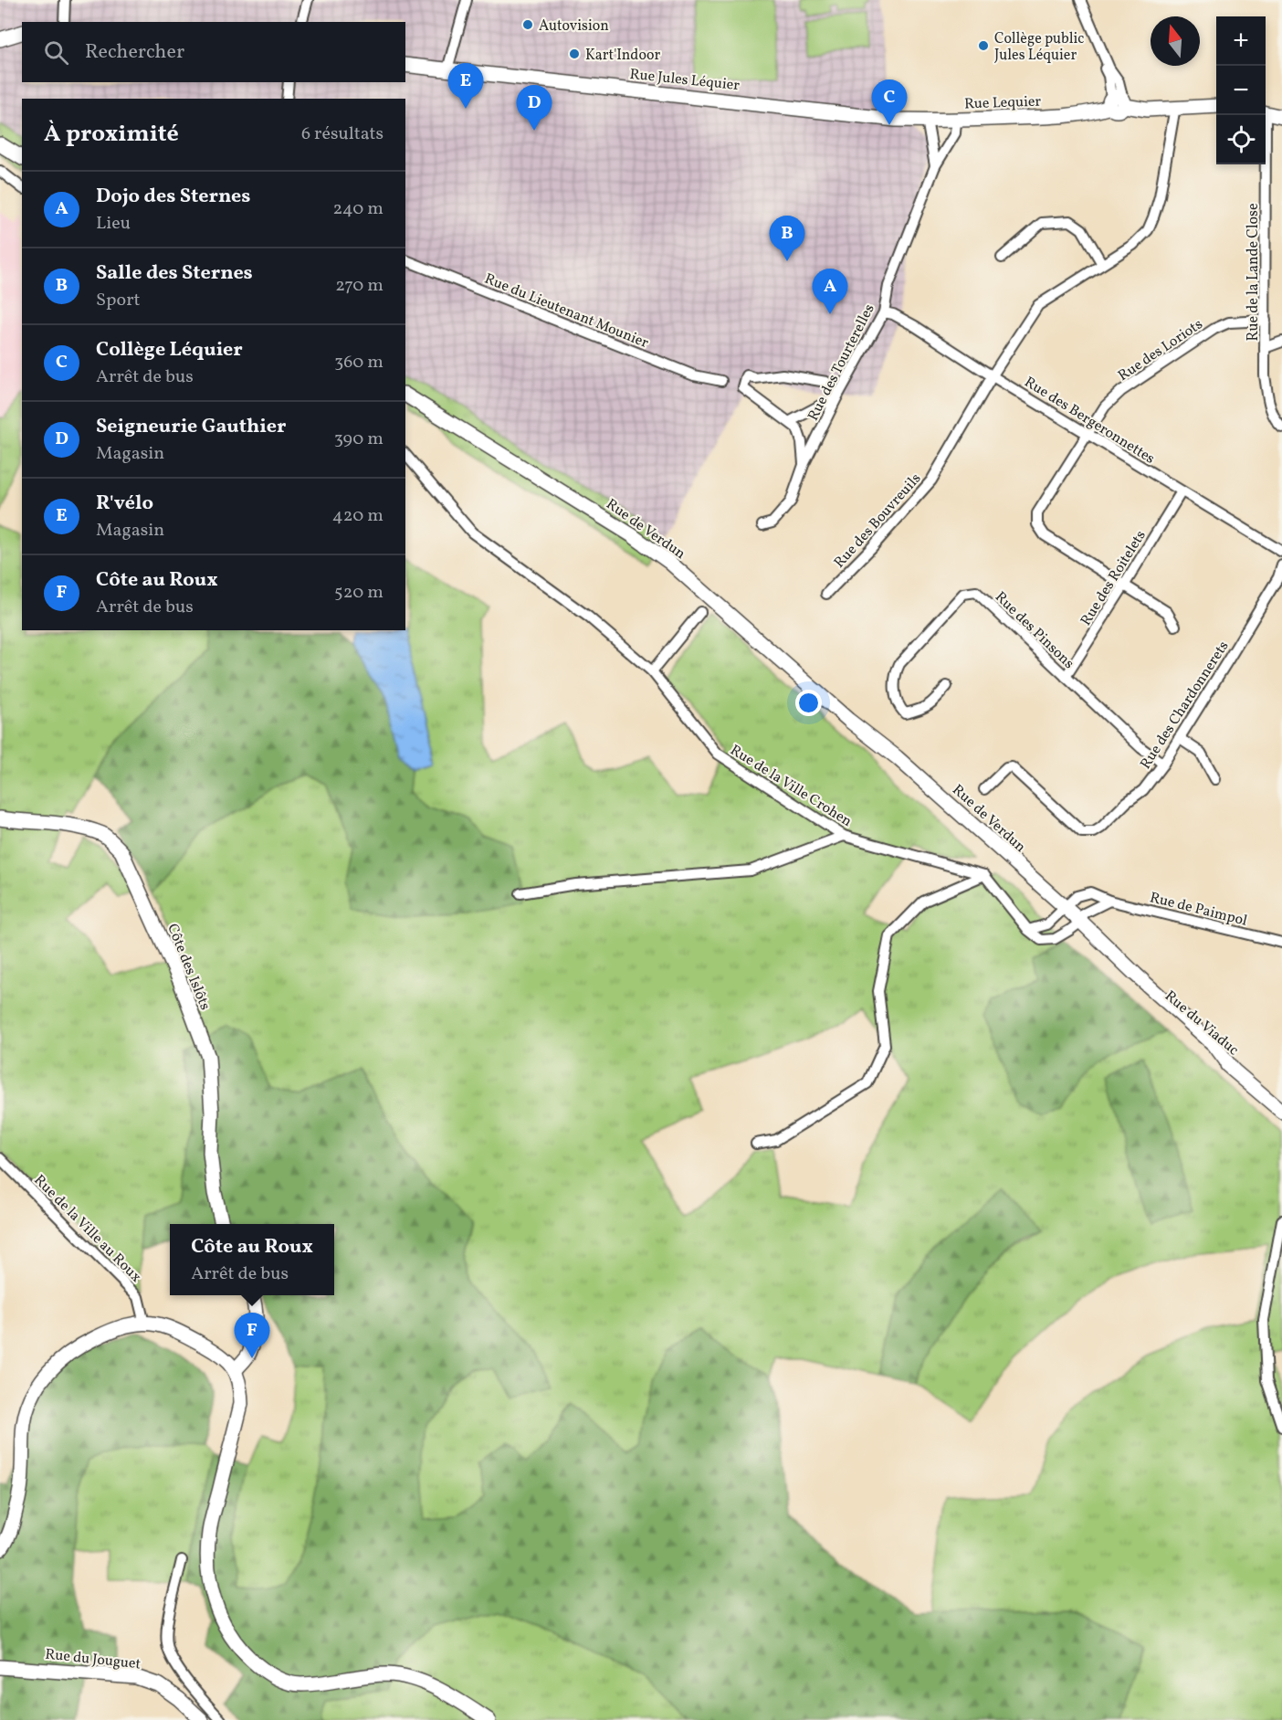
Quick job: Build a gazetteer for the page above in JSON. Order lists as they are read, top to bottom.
{
  "streets": {
    "main road": [
      "Rue Jules Léquier",
      "Rue Lequier",
      "Rue de Verdun",
      "Côte des Islôts",
      "Rue du Viaduc",
      "Rue du Jouguet"
    ],
    "street": [
      "Rue de la Lande Close",
      "Rue du Lieutenant Mounier",
      "Rue des Loriots",
      "Rue des Tourterelles",
      "Rue des Bergeronnettes",
      "Rue des Bouvreuils",
      "Rue des Roitelets",
      "Rue des Pinsons",
      "Rue des Chardonnerets",
      "Rue de la Ville Crohen",
      "Rue de Paimpol",
      "Rue de la Ville au Roux"
    ]
  },
  "crossings": [
    ["Rue Jules Léquier", "Rue Lequier"],
    ["Rue Lequier", "Rue des Tourterelles"],
    ["Rue Lequier", "Rue des Bouvreuils"],
    ["Rue de la Lande Close", "Rue des Loriots"],
    ["Rue des Loriots", "Rue des Bergeronnettes"],
    ["Rue des Loriots", "Rue des Roitelets"],
    ["Rue des Tourterelles", "Rue des Bergeronnettes"],
    ["Rue des Bergeronnettes", "Rue des Bouvreuils"],
    ["Rue des Bergeronnettes", "Rue des Roitelets"],
    ["Rue de Verdun", "Rue de Paimpol"],
    ["Rue de Verdun", "Rue du Viaduc"],
    ["Rue des Roitelets", "Rue des Pinsons"],
    ["Rue des Pinsons", "Rue des Chardonnerets"]
  ],
  "places": ["Autovision", "Collège public Jules Léquier", "Kart'Indoor"],
  "north": "top",
  "page": {
    "map_buttons": ["+", "−"],
    "search": "Rechercher",
    "pins": [
      "E",
      "C",
      "D",
      "B",
      "A",
      "F"
    ],
    "heading": ["À proximité", "6 résultats"],
    "list": [
      {
        "mark": "A",
        "name": "Dojo des Sternes",
        "note": "Lieu",
        "value": "240 m"
      },
      {
        "mark": "B",
        "name": "Salle des Sternes",
        "note": "Sport",
        "value": "270 m"
      },
      {
        "mark": "C",
        "name": "Collège Léquier",
        "note": "Arrêt de bus",
        "value": "360 m"
      },
      {
        "mark": "D",
        "name": "Seigneurie Gauthier",
        "note": "Magasin",
        "value": "390 m"
      },
      {
        "mark": "E",
        "name": "R'vélo",
        "note": "Magasin",
        "value": "420 m"
      },
      {
        "mark": "F",
        "name": "Côte au Roux",
        "note": "Arrêt de bus",
        "value": "520 m"
      }
    ],
    "popup": ["Côte au Roux", "Arrêt de bus"]
  }
}
